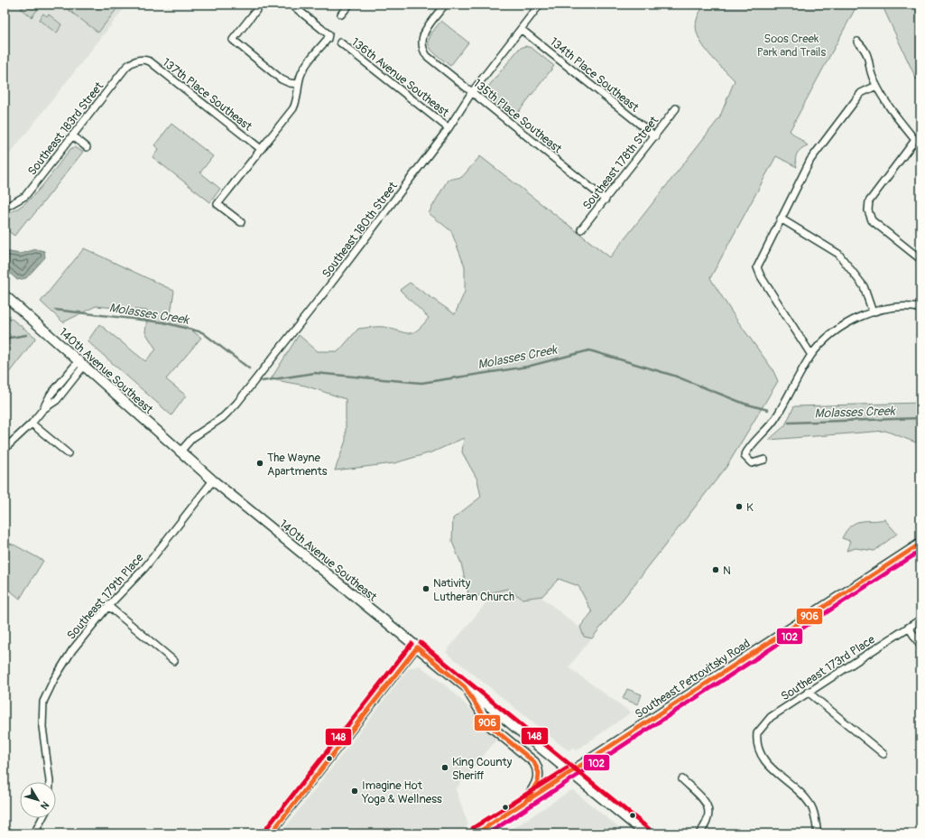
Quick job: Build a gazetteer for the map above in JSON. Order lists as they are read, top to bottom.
{
  "streets": {
    "main road": ["140th Avenue Southeast", "Southeast Petrovitsky Road"],
    "street": [
      "134th Place Southeast",
      "136th Avenue Southeast",
      "137th Place Southeast",
      "135th Place Southeast",
      "Southeast 183rd Street",
      "Southeast 178th Street",
      "Southeast 180th Street",
      "Southeast 179th Place",
      "Southeast 173rd Place"
    ]
  },
  "crossings": [
    ["134th Place Southeast", "Southeast 178th Street"],
    ["134th Place Southeast", "Southeast 180th Street"],
    ["136th Avenue Southeast", "Southeast 180th Street"],
    ["137th Place Southeast", "Southeast 183rd Street"],
    ["135th Place Southeast", "Southeast 178th Street"],
    ["135th Place Southeast", "Southeast 180th Street"],
    ["Southeast 180th Street", "140th Avenue Southeast"],
    ["140th Avenue Southeast", "Southeast 179th Place"],
    ["140th Avenue Southeast", "Southeast Petrovitsky Road"]
  ],
  "water": ["Molasses Creek"],
  "parks": ["Soos Creek Park and Trails"],
  "places": [
    "The Wayne Apartments",
    "K",
    "N",
    "Nativity Lutheran Church",
    "King County Sheriff",
    "Imagine Hot Yoga & Wellness"
  ],
  "lines": ["transit line 906", "transit line 102", "transit line 148"],
  "north": "bottom right"
}
